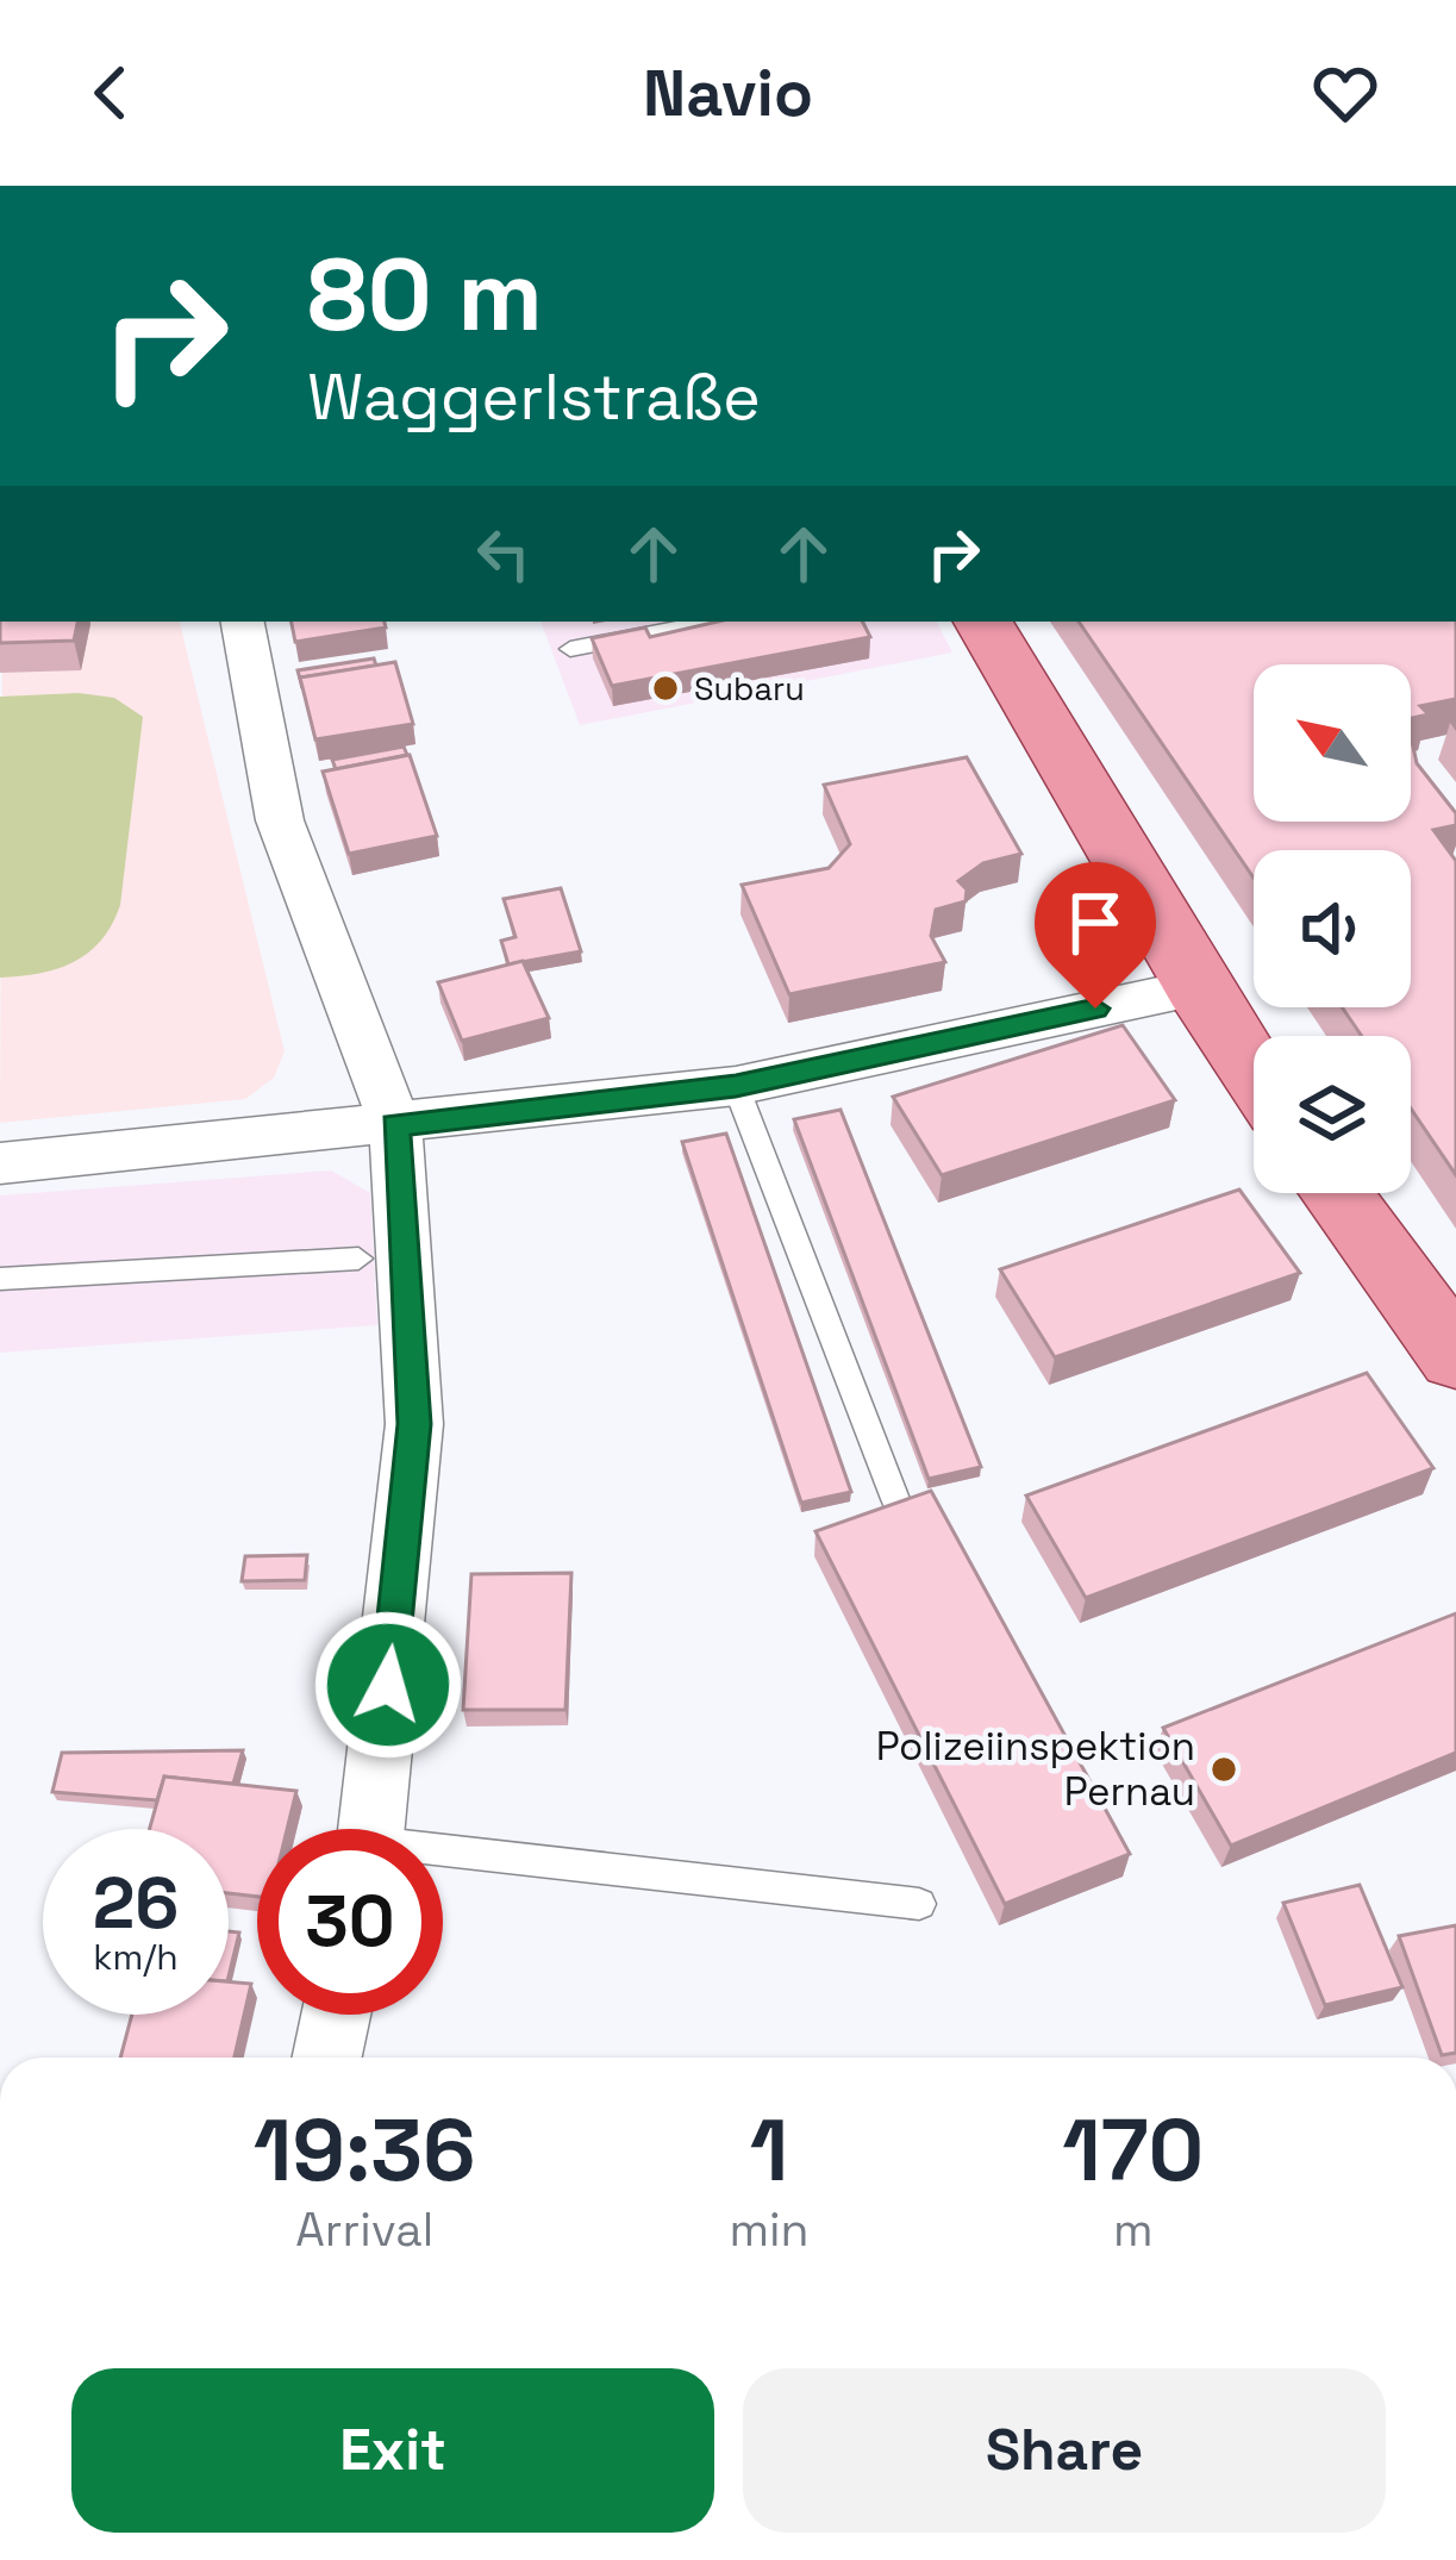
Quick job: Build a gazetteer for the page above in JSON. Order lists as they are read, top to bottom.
{
  "places": ["Subaru", "Polizeiinspektion Pernau"],
  "north": "top left",
  "page": {
    "header": "Navio",
    "turn": ["80 m", "Waggerlstraße"],
    "speed": "26 km/h",
    "limit": "30",
    "eta": [
      "19:36",
      "Arrival",
      "1",
      "min",
      "170",
      "m"
    ],
    "buttons": ["Exit", "Share"]
  }
}
